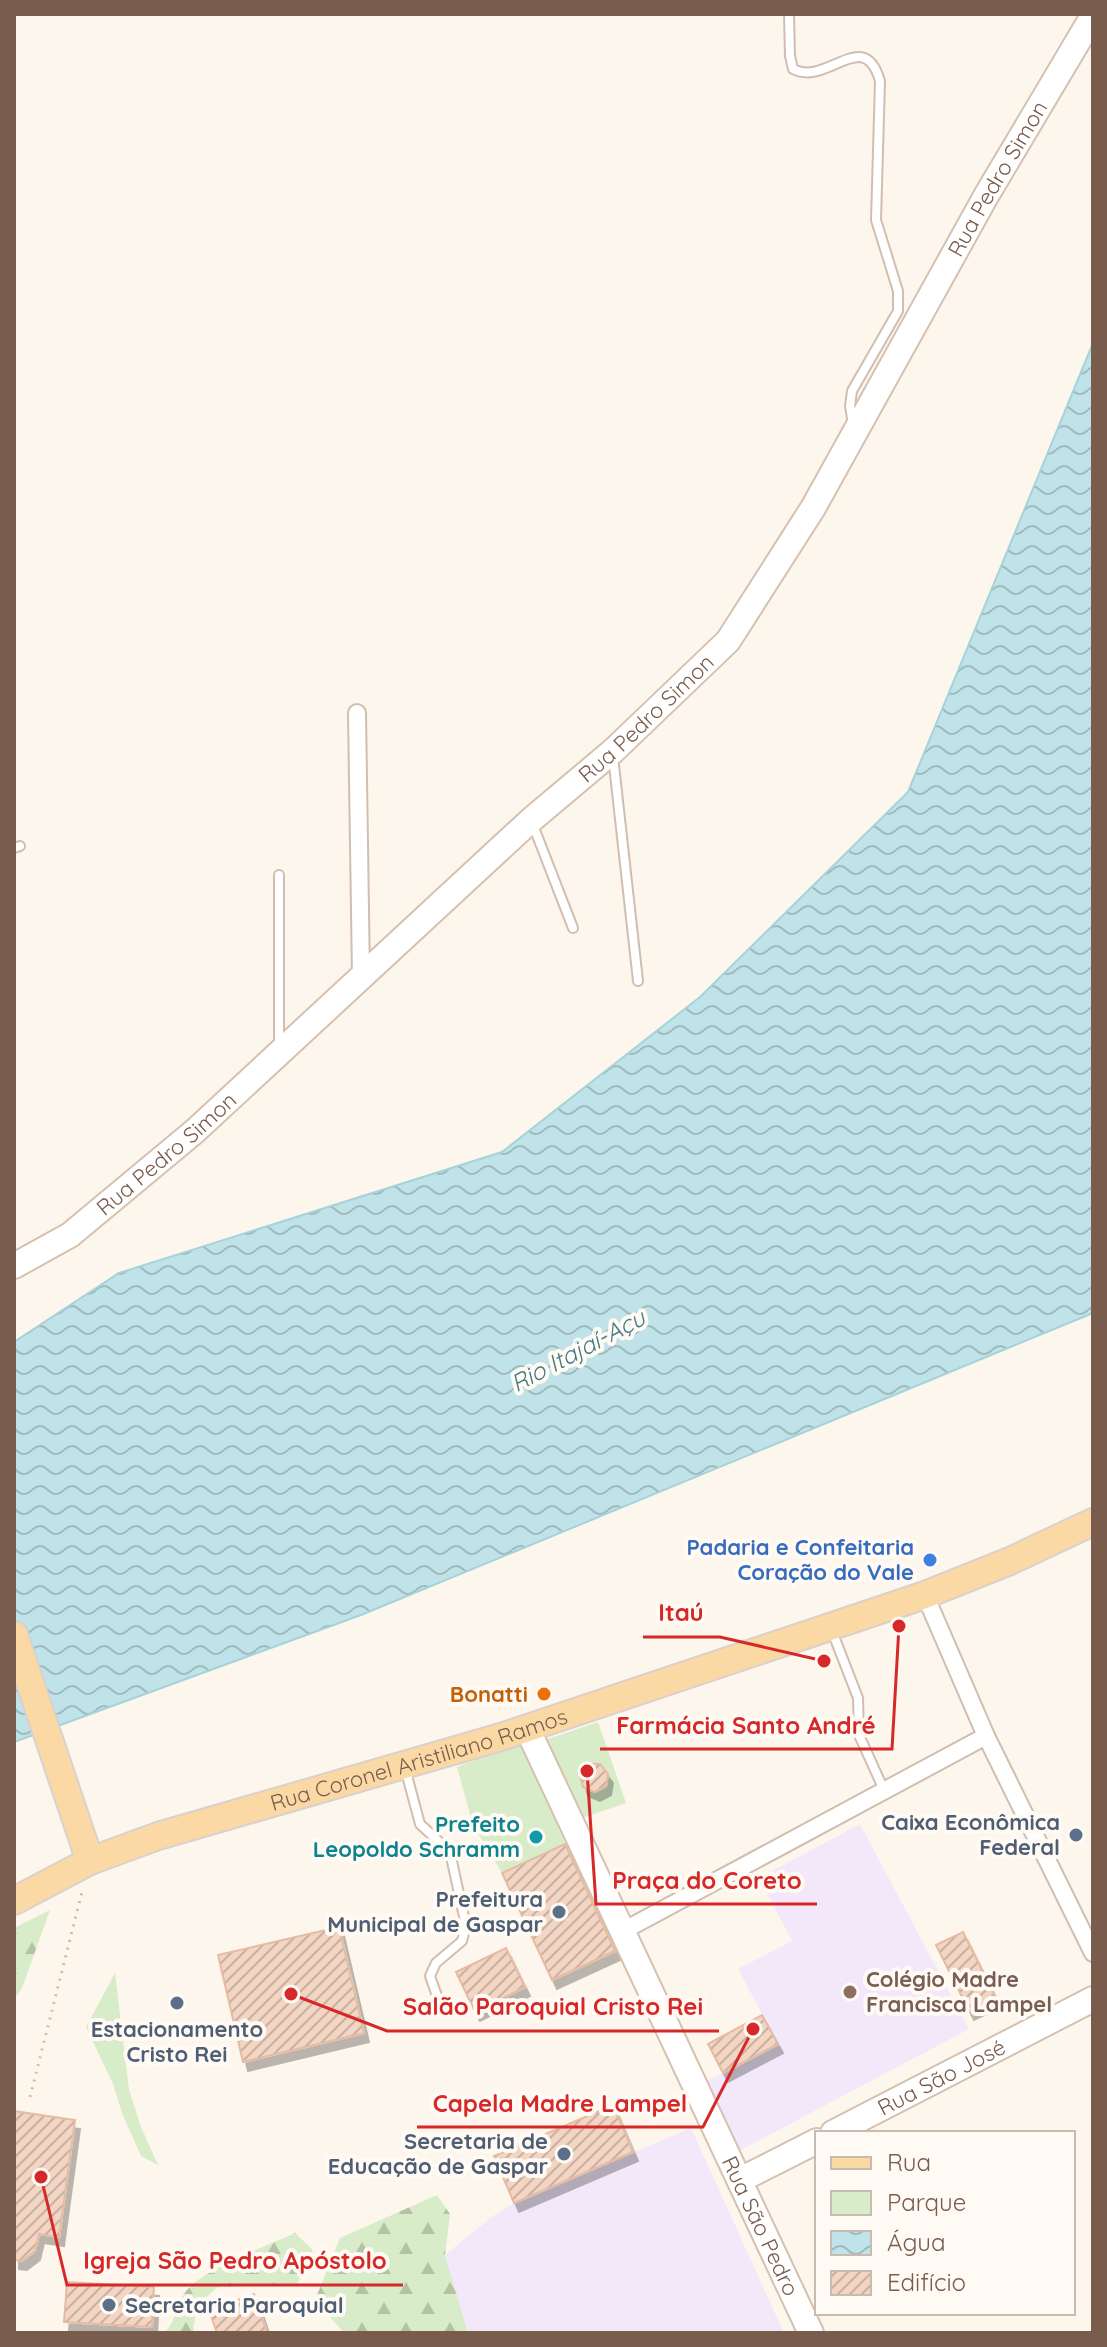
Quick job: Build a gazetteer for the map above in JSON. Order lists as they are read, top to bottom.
{
  "streets": {
    "main road": ["Rua Coronel Aristiliano Ramos"],
    "street": ["Rua Pedro Simon", "Rua São José", "Rua São Pedro"]
  },
  "crossings": [
    ["Rua Coronel Aristiliano Ramos", "Rua São Pedro"]
  ],
  "water": ["Rio Itajaí-Açu"],
  "places": [
    "Padaria e Confeitaria Coração do Vale",
    "Farmácia Santo André",
    "Itaú",
    "Bonatti",
    "Praça do Coreto",
    "Caixa Econômica Federal",
    "Prefeito Leopoldo Schramm",
    "Prefeitura Municipal de Gaspar",
    "Colégio Madre Francisca Lampel",
    "Salão Paroquial Cristo Rei",
    "Estacionamento Cristo Rei",
    "Capela Madre Lampel",
    "Secretaria de Educação de Gaspar",
    "Igreja São Pedro Apóstolo",
    "Secretaria Paroquial"
  ],
  "legend": [
    "Rua",
    "Parque",
    "Água",
    "Edifício"
  ]
}
